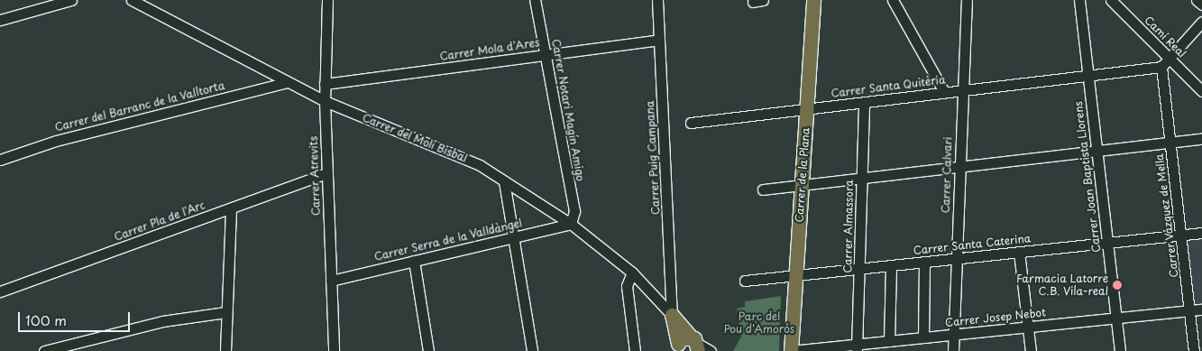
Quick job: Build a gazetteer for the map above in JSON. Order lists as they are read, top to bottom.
{
  "streets": {
    "main road": ["Carrer del Molí Bisbal", "Carrer de la Plana"],
    "street": [
      "Camí Real",
      "Carrer Mola d'Ares",
      "Carrer Santa Quitèria",
      "Carrer del Barranc de la Valltorta",
      "Carrer Notari Magín Amigo",
      "Carrer Puig Campana",
      "Carrer Calvari",
      "Carrer Atrevits",
      "Carrer Joan Baptista Llorens",
      "Carrer Vázquez de Mella",
      "Carrer Pla de l'Arc",
      "Carrer Almassora",
      "Carrer Serra de la Valldàngel",
      "Carrer Santa Caterina",
      "Carrer Josep Nebot"
    ]
  },
  "crossings": [
    ["Carrer Mola d'Ares", "Carrer Notari Magín Amigo"],
    ["Carrer Mola d'Ares", "Carrer Puig Campana"],
    ["Carrer Mola d'Ares", "Carrer Atrevits"],
    ["Carrer Santa Quitèria", "Carrer de la Plana"],
    ["Carrer Santa Quitèria", "Carrer Calvari"],
    ["Carrer Santa Quitèria", "Carrer Joan Baptista Llorens"],
    ["Carrer Santa Quitèria", "Carrer Vázquez de Mella"],
    ["Carrer Santa Quitèria", "Carrer Almassora"],
    ["Carrer del Barranc de la Valltorta", "Carrer del Molí Bisbal"],
    ["Carrer Notari Magín Amigo", "Carrer del Molí Bisbal"],
    ["Carrer Notari Magín Amigo", "Carrer Serra de la Valldàngel"],
    ["Carrer del Molí Bisbal", "Carrer Puig Campana"],
    ["Carrer del Molí Bisbal", "Carrer Atrevits"],
    ["Carrer del Molí Bisbal", "Carrer Serra de la Valldàngel"],
    ["Carrer de la Plana", "Carrer Santa Caterina"],
    ["Carrer de la Plana", "Carrer Josep Nebot"],
    ["Carrer Calvari", "Carrer Santa Caterina"],
    ["Carrer Calvari", "Carrer Josep Nebot"],
    ["Carrer Atrevits", "Carrer Pla de l'Arc"],
    ["Carrer Atrevits", "Carrer Serra de la Valldàngel"],
    ["Carrer Joan Baptista Llorens", "Carrer Santa Caterina"],
    ["Carrer Joan Baptista Llorens", "Carrer Josep Nebot"],
    ["Carrer Vázquez de Mella", "Carrer Santa Caterina"],
    ["Carrer Vázquez de Mella", "Carrer Josep Nebot"],
    ["Carrer Almassora", "Carrer Santa Caterina"],
    ["Carrer Almassora", "Carrer Josep Nebot"]
  ],
  "parks": ["Parc del Pou d'Amorós"],
  "places": ["Farmacia Latorre C.B. Vila-real"],
  "scale_bar": "100 m"
}
